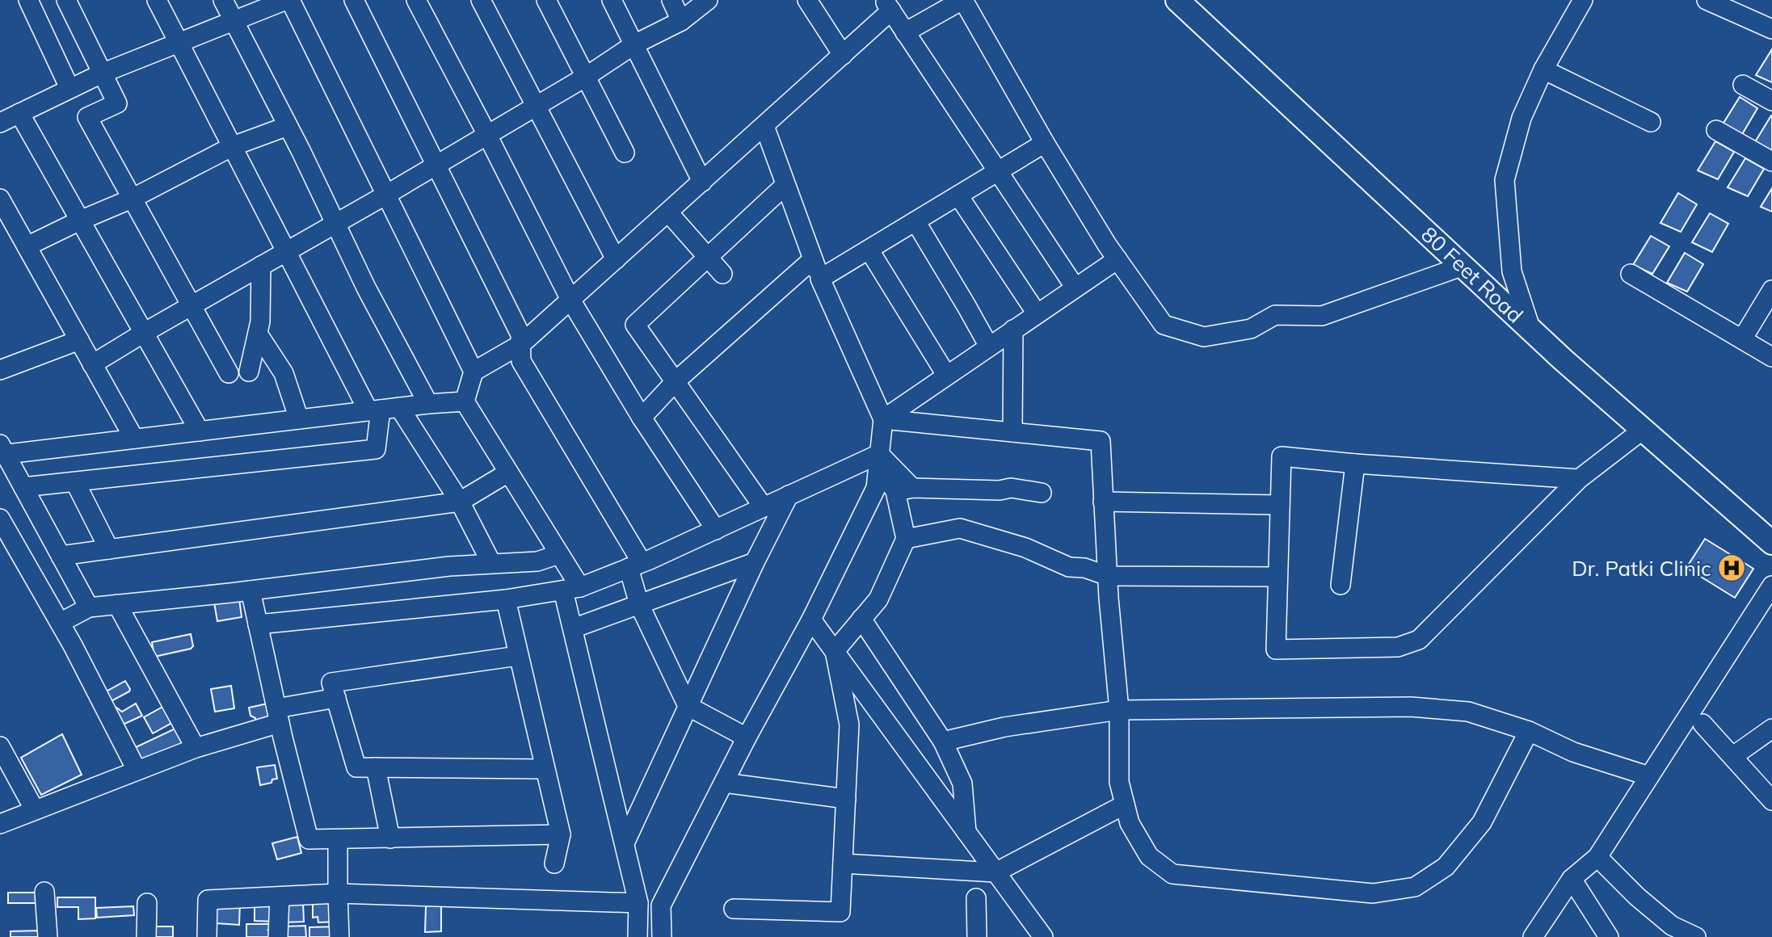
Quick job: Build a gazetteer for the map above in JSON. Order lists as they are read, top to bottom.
{
  "streets": {
    "main road": ["80 Feet Road"]
  },
  "places": {
    "hospital": ["Dr. Patki Clinic"]
  }
}
